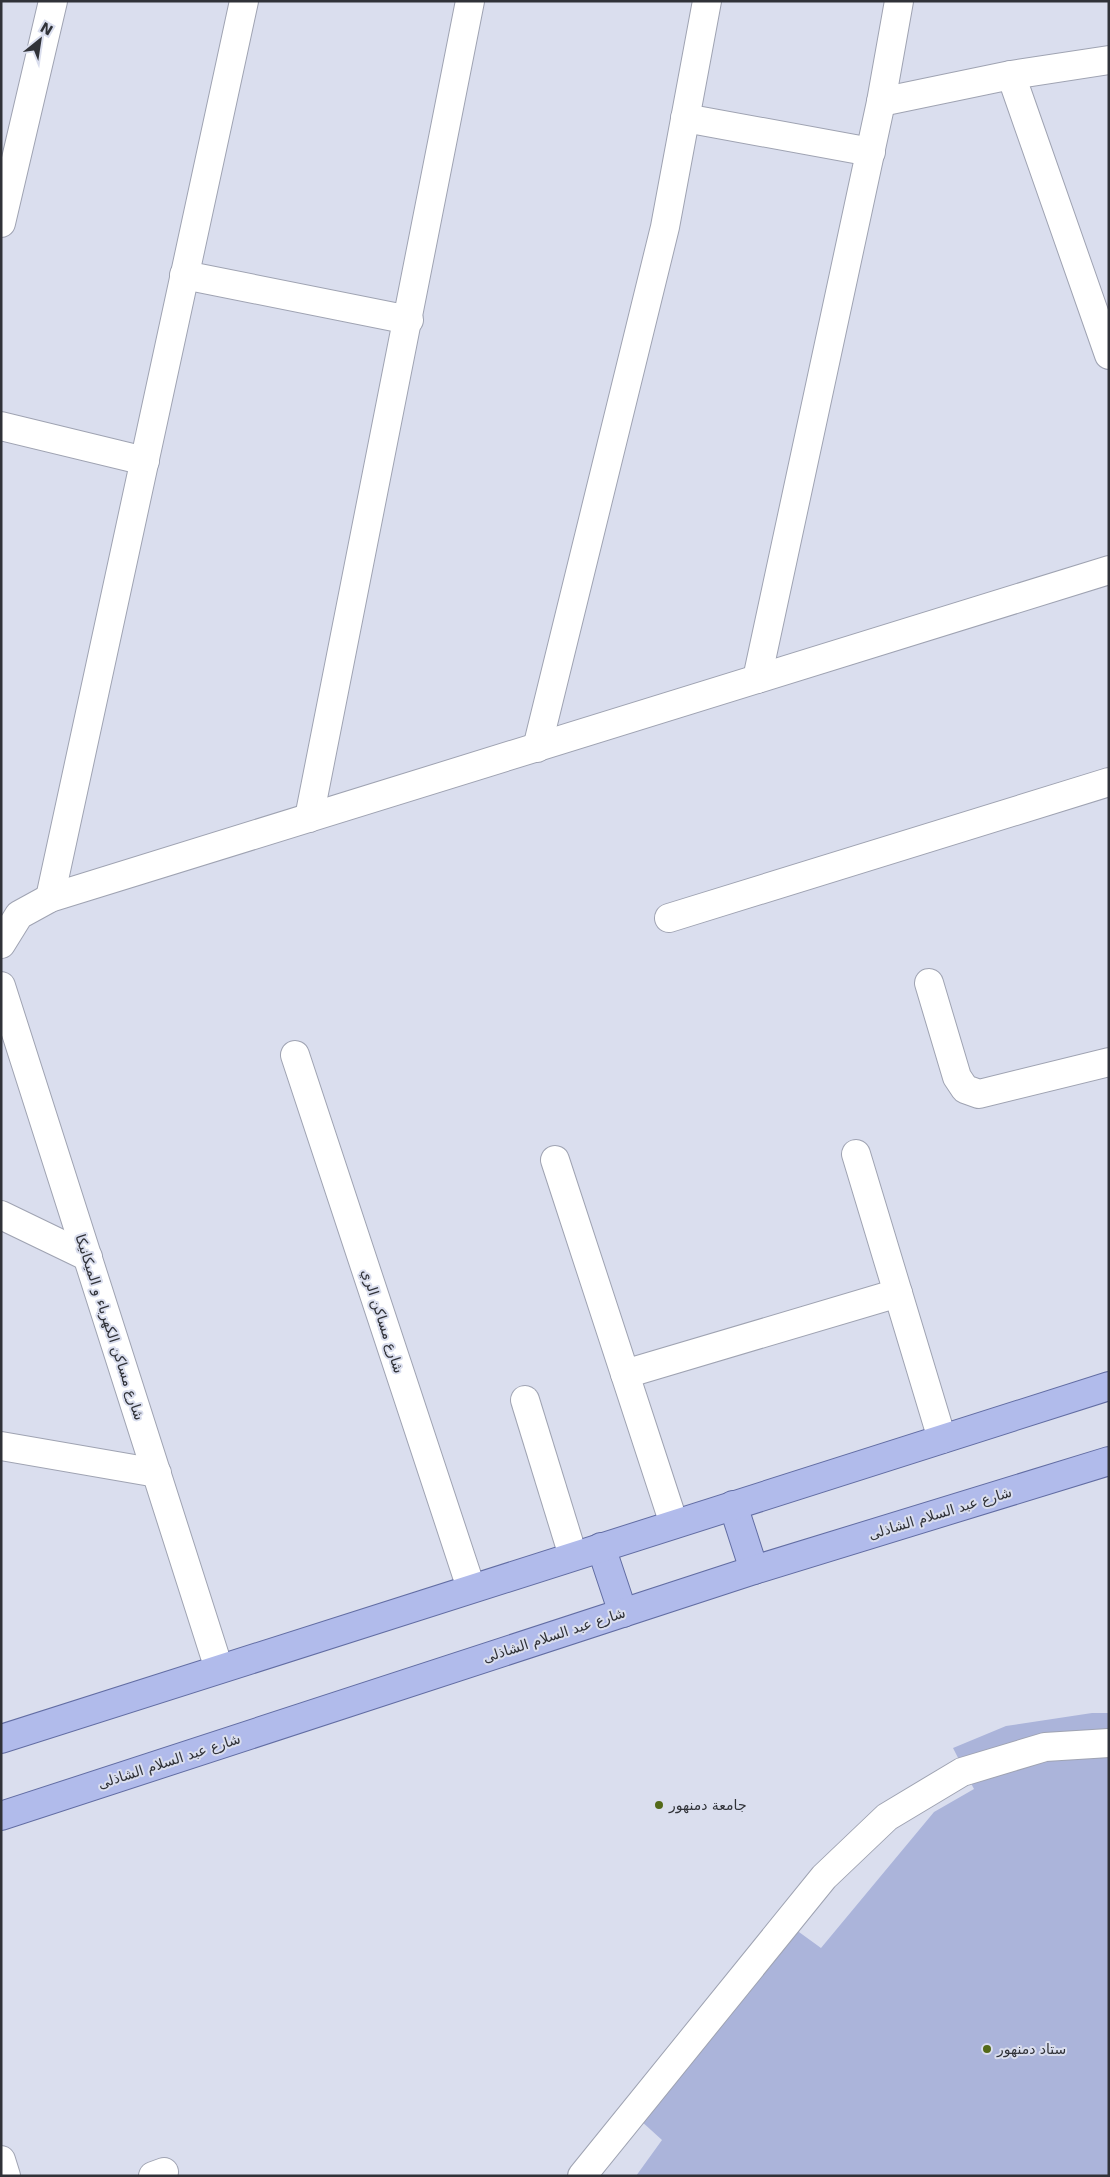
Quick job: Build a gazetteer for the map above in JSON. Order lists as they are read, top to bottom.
{
  "streets": {
    "main road": ["شارع عبد السلام الشاذلى"],
    "street": ["شارع مساكن الري", "شارع مساكن الكهرباء و الميكانيكا"]
  },
  "places": ["جامعة دمنهور", "ستاد دمنهور"],
  "north": "top right"
}
